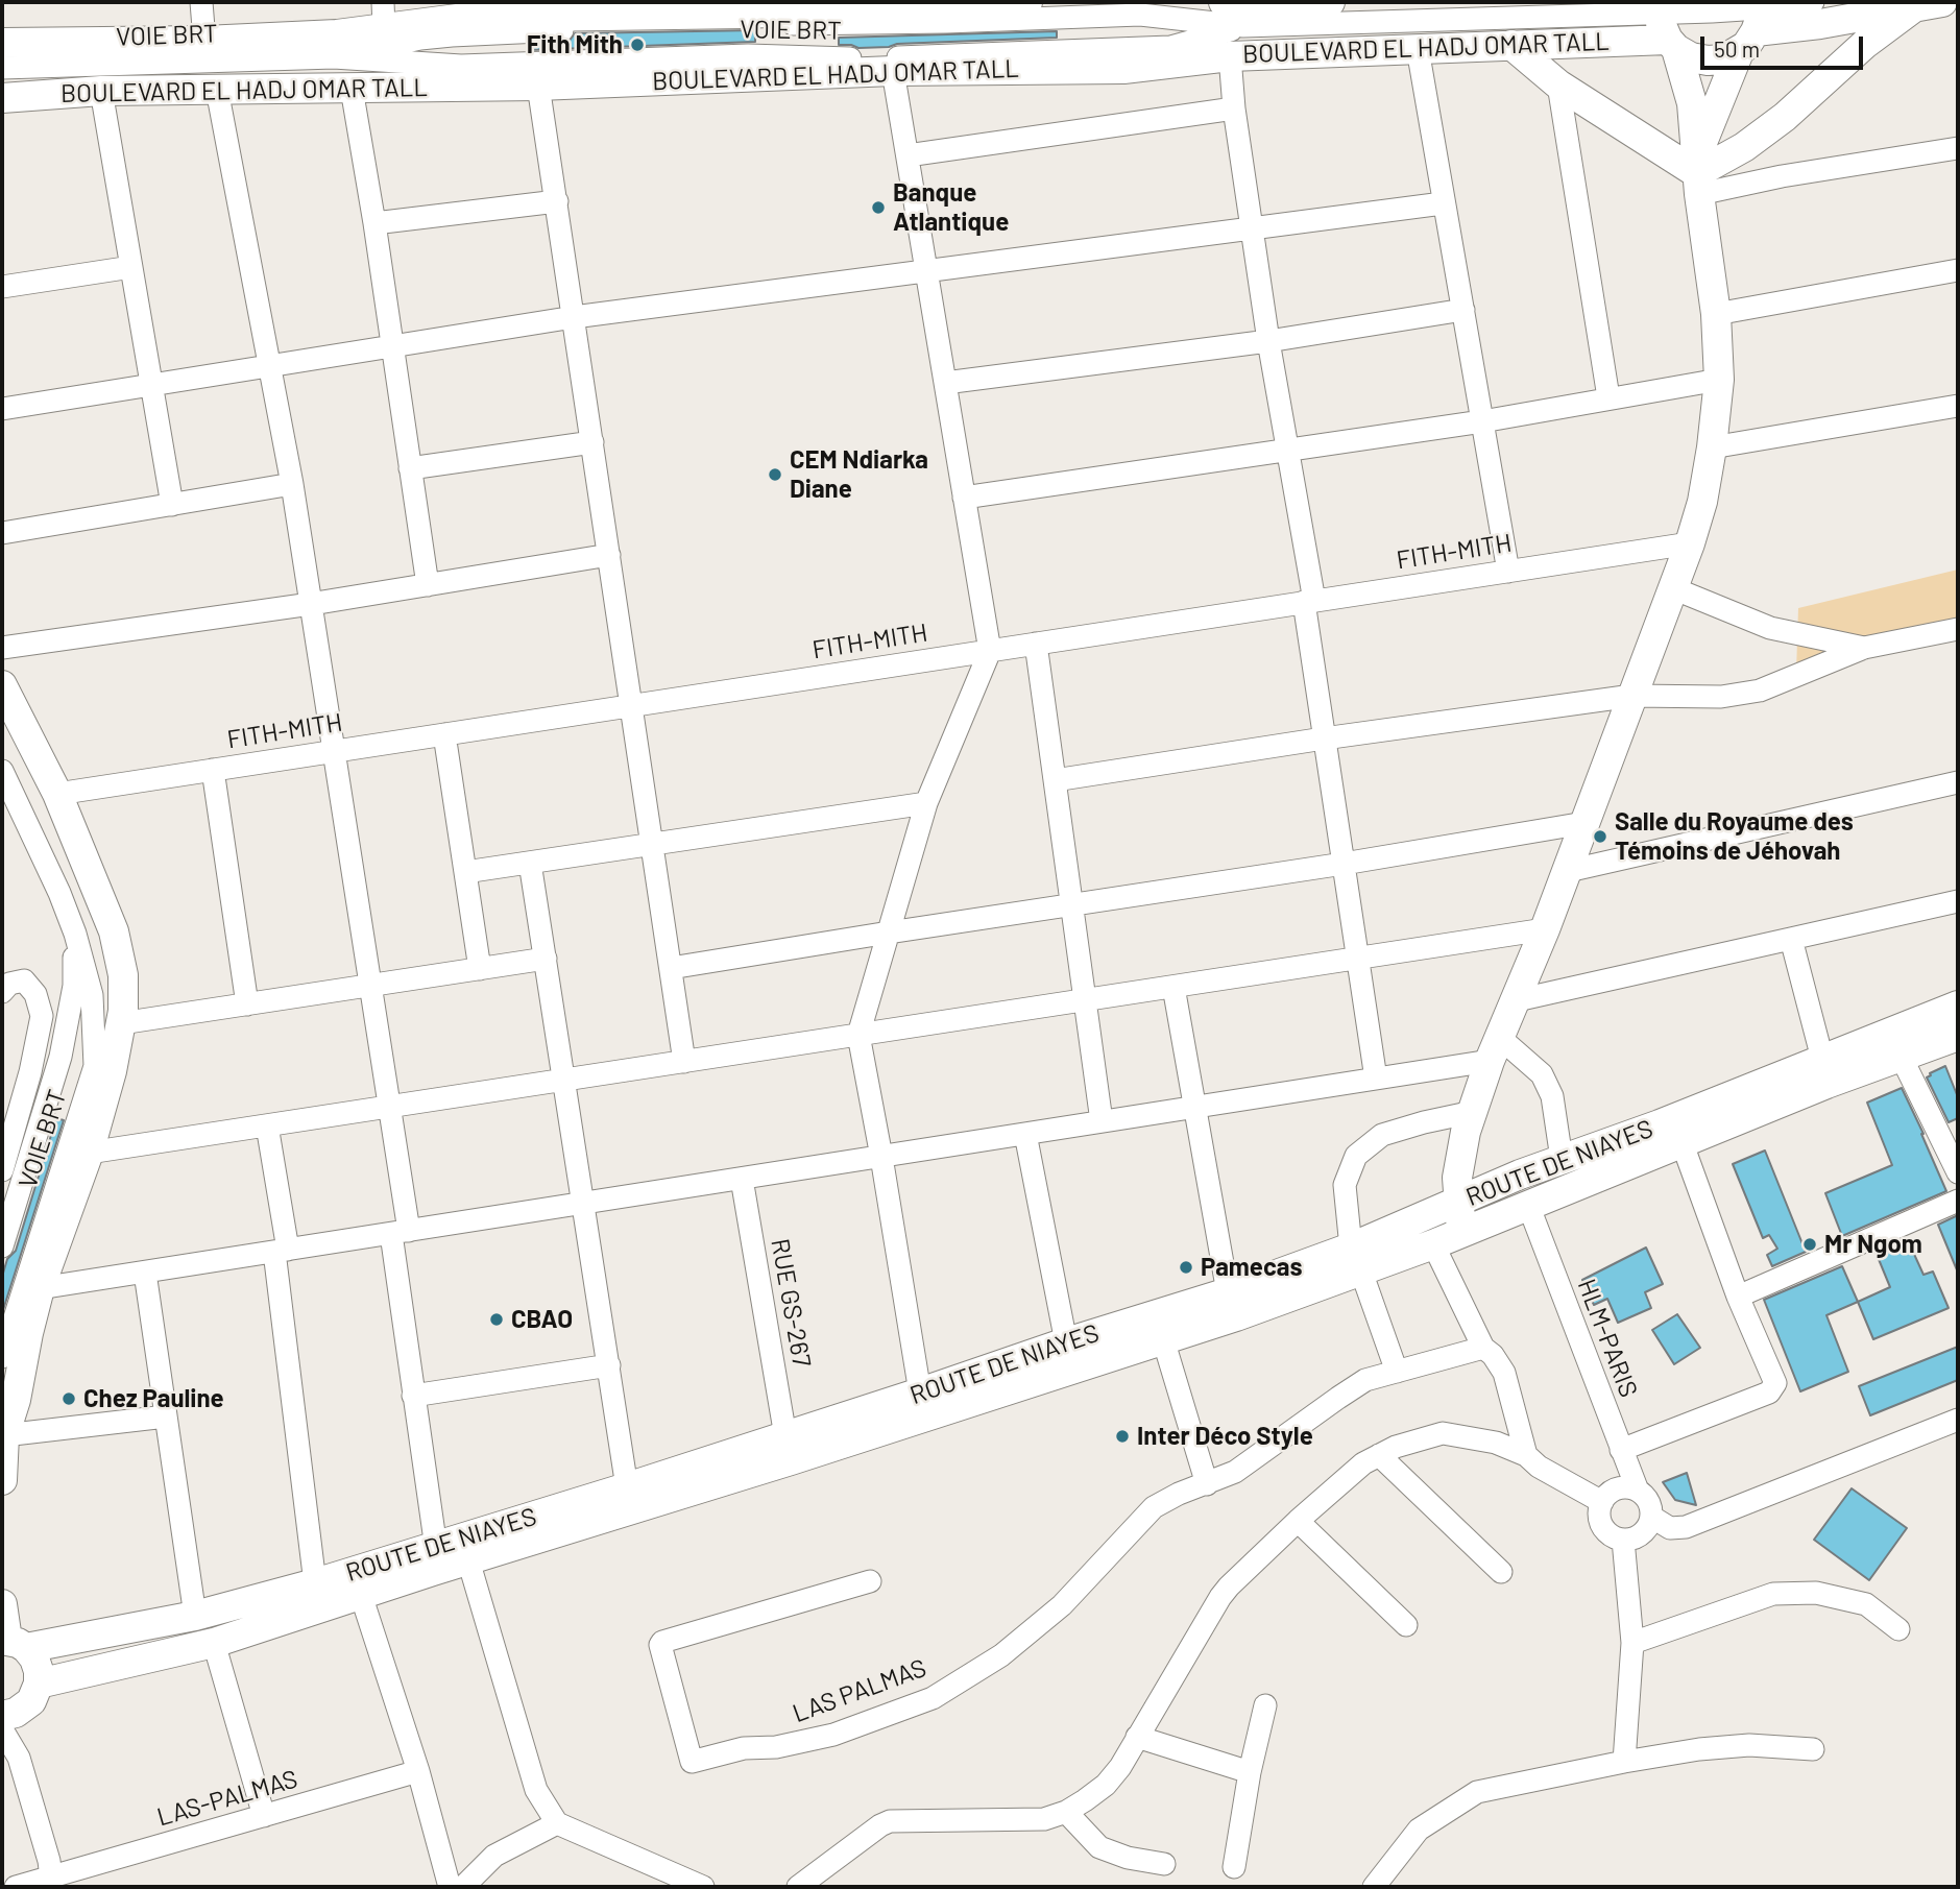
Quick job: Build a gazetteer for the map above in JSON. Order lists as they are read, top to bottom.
{
  "streets": {
    "main road": ["BOULEVARD EL HADJ OMAR TALL", "ROUTE DE NIAYES"],
    "street": [
      "VOIE BRT",
      "FITH-MITH",
      "RUE GS-267",
      "HLM-PARIS",
      "LAS PALMAS",
      "LAS-PALMAS"
    ]
  },
  "crossings": [
    ["VOIE BRT", "BOULEVARD EL HADJ OMAR TALL"],
    ["ROUTE DE NIAYES", "RUE GS-267"],
    ["ROUTE DE NIAYES", "HLM-PARIS"]
  ],
  "places": [
    "Fith Mith",
    "Banque Atlantique",
    "CEM Ndiarka Diane",
    "Salle du Royaume des Témoins de Jéhovah",
    "Mr Ngom",
    "Pamecas",
    "CBAO",
    "Chez Pauline",
    "Inter Déco Style"
  ],
  "scale_bar": "50 m"
}
